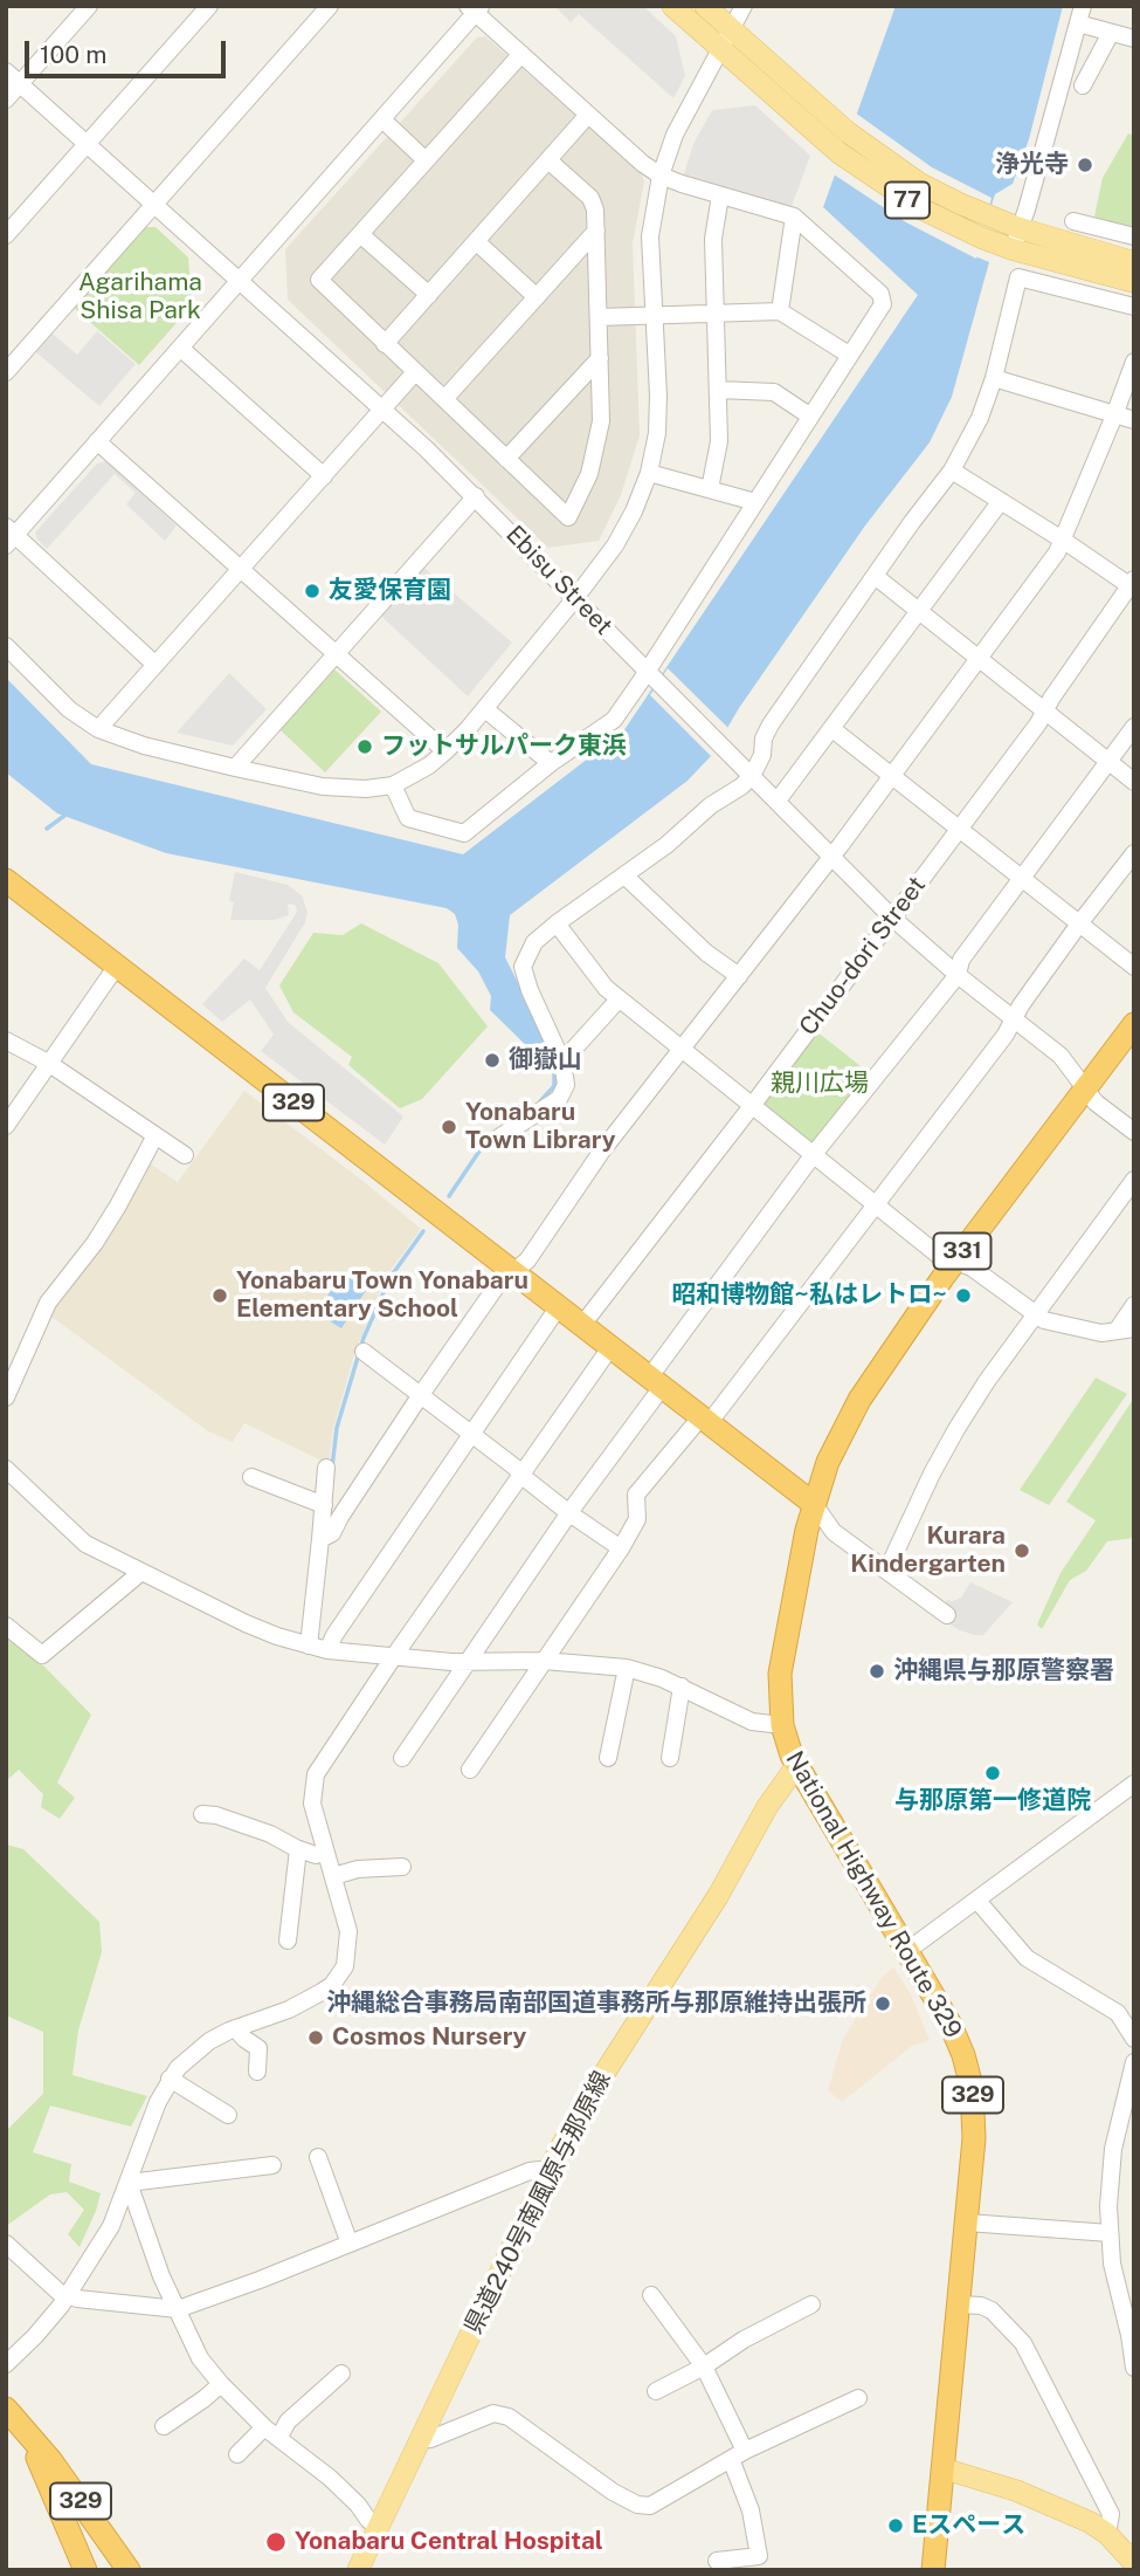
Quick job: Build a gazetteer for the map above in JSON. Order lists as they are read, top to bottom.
{
  "streets": {
    "highway": ["329", "331", "National Highway Route 329"],
    "main road": ["77", "県道240号南風原与那原線"],
    "street": ["Ebisu Street", "Chuo-dori Street"]
  },
  "crossings": [
    ["Ebisu Street", "Chuo-dori Street"],
    ["Ebisu Street", "331"],
    ["Chuo-dori Street", "329"],
    ["329", "331"],
    ["329", "National Highway Route 329"],
    ["331", "National Highway Route 329"],
    ["National Highway Route 329", "県道240号南風原与那原線"]
  ],
  "parks": ["Agarihama Shisa Park", "親川広場"],
  "places": [
    "浄光寺",
    "友愛保育園",
    "フットサルパーク東浜",
    "御嶽山",
    "Yonabaru Town Library",
    "Yonabaru Town Yonabaru Elementary School",
    "昭和博物館~私はレトロ~",
    "Kurara Kindergarten",
    "沖縄県与那原警察署",
    "与那原第一修道院",
    "沖縄総合事務局南部国道事務所与那原維持出張所",
    "Cosmos Nursery",
    "Eスペース",
    "Yonabaru Central Hospital"
  ],
  "scale_bar": "100 m"
}
